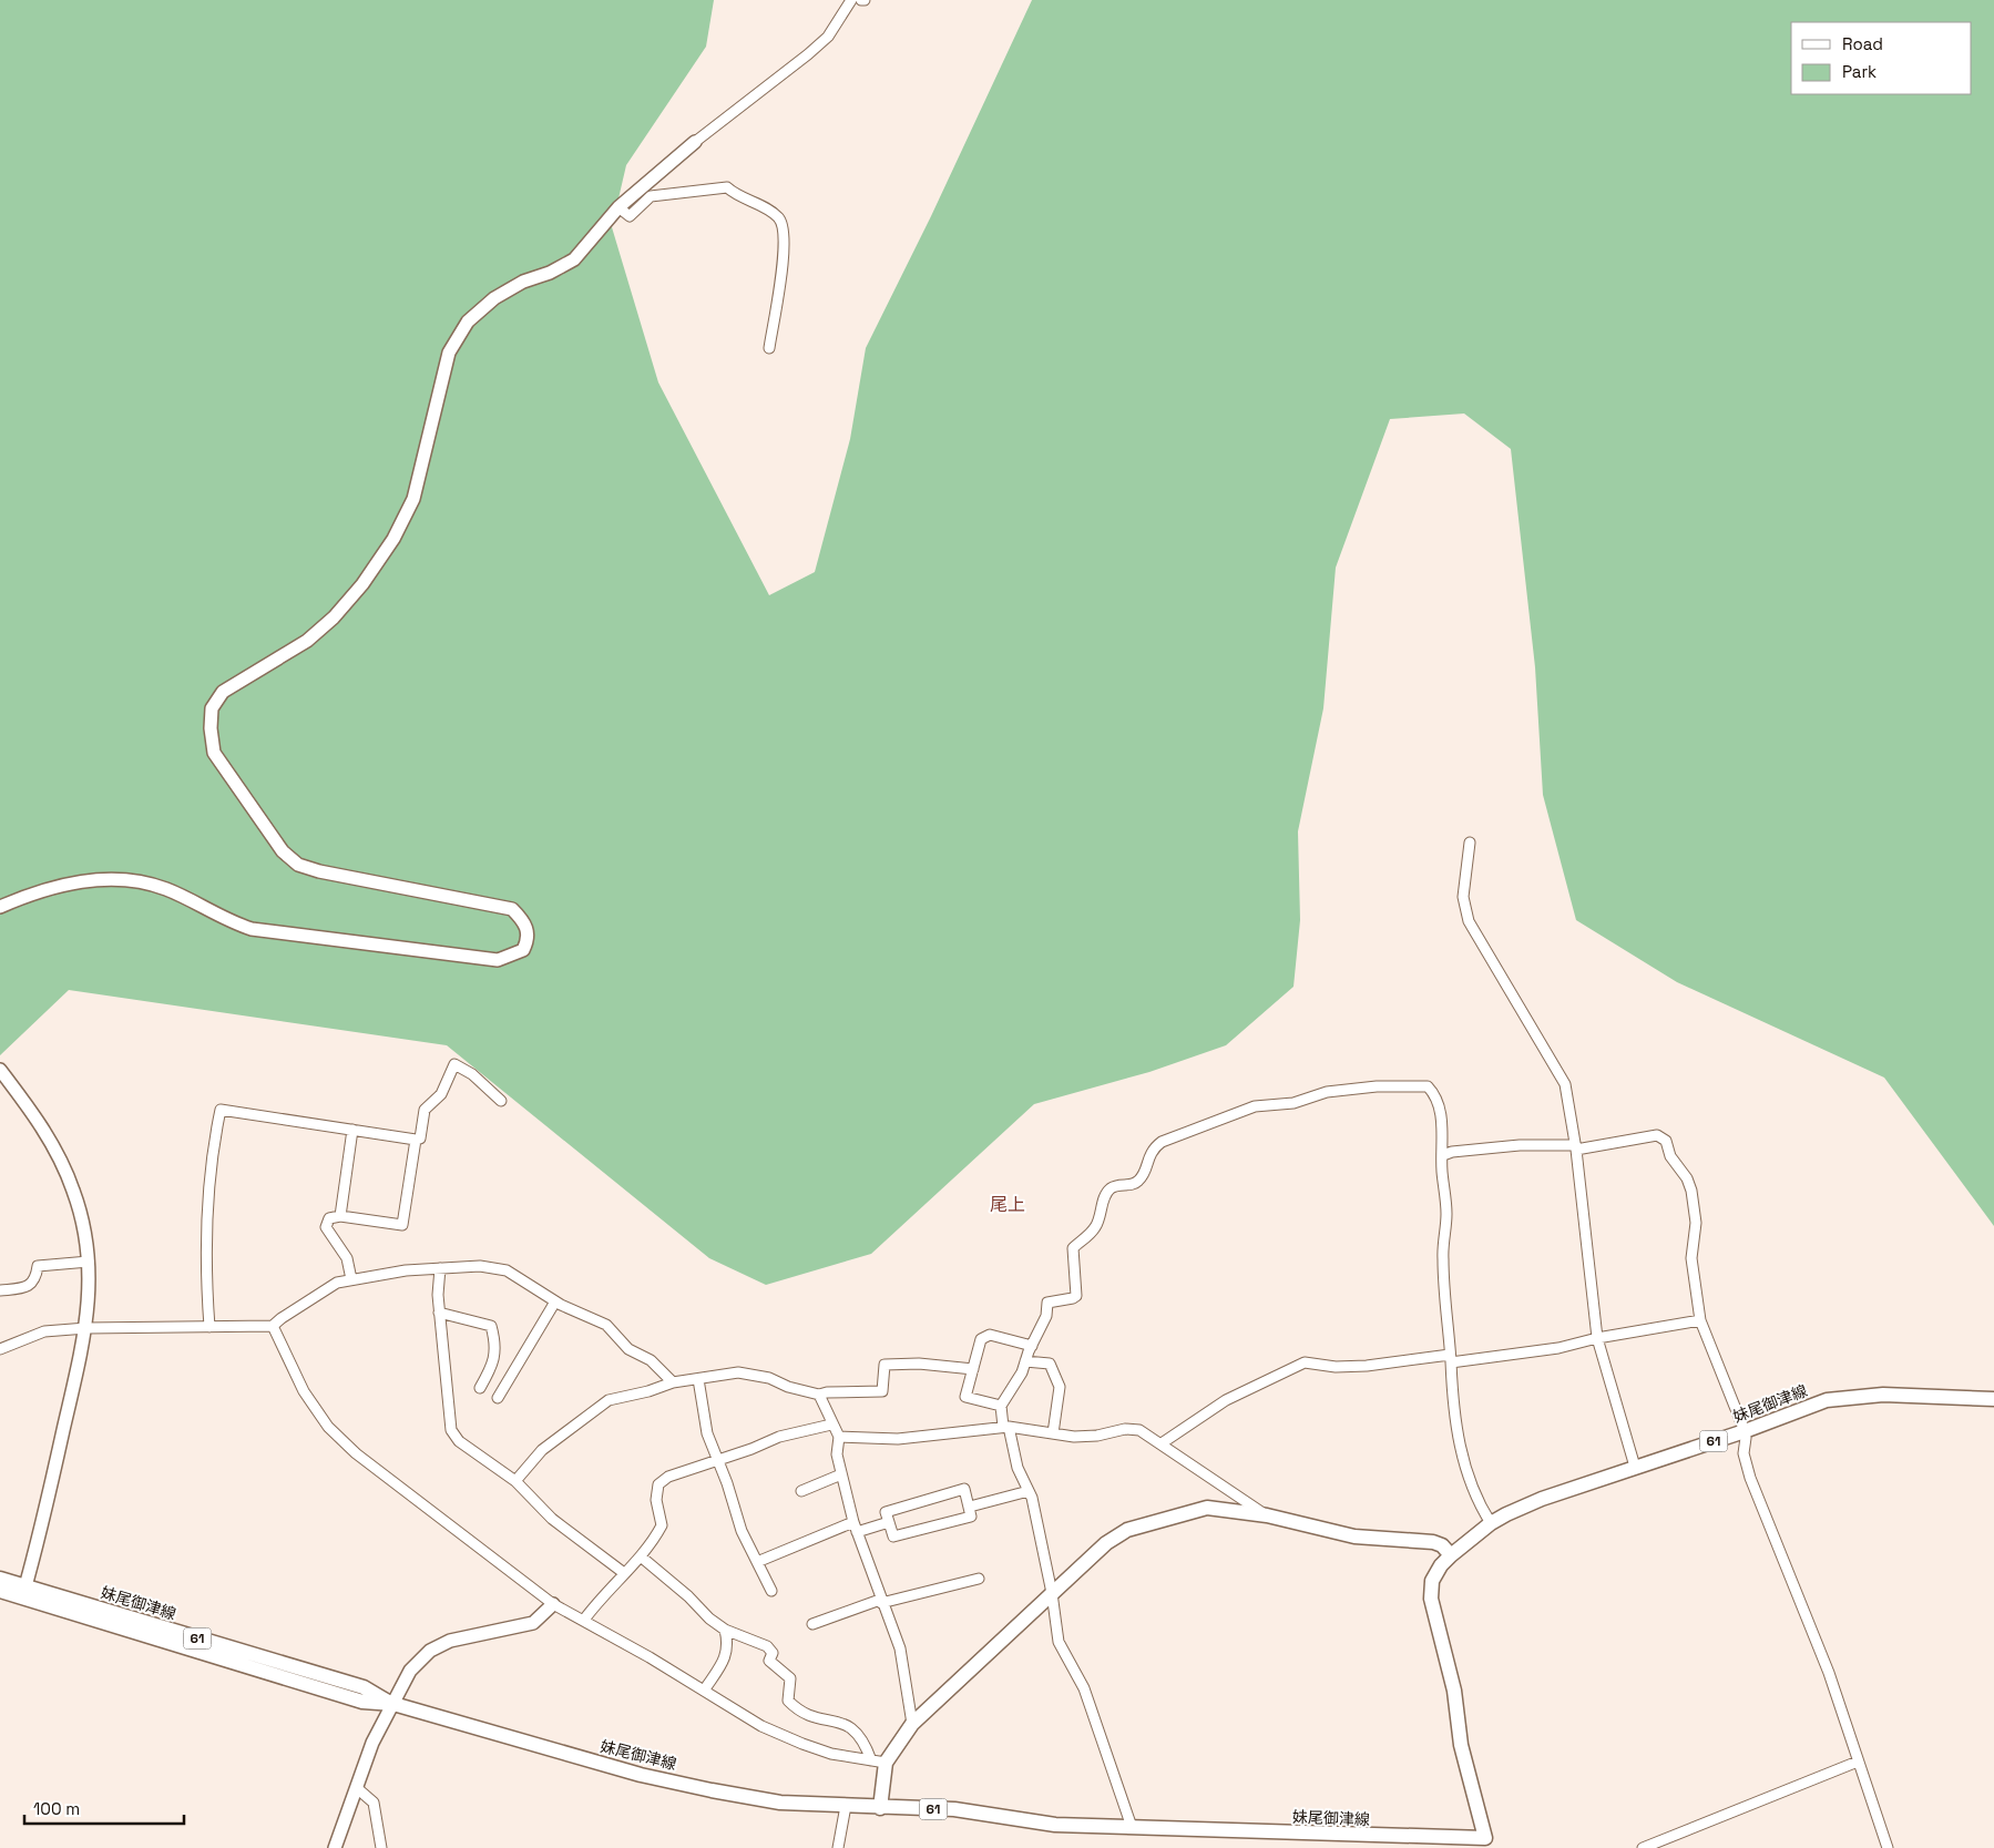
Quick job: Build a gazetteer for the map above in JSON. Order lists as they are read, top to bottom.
{
  "streets": {
    "main road": ["妹尾御津線", "61"]
  },
  "districts": ["尾上"],
  "legend": ["Road", "Park"],
  "scale_bar": "100 m"
}
